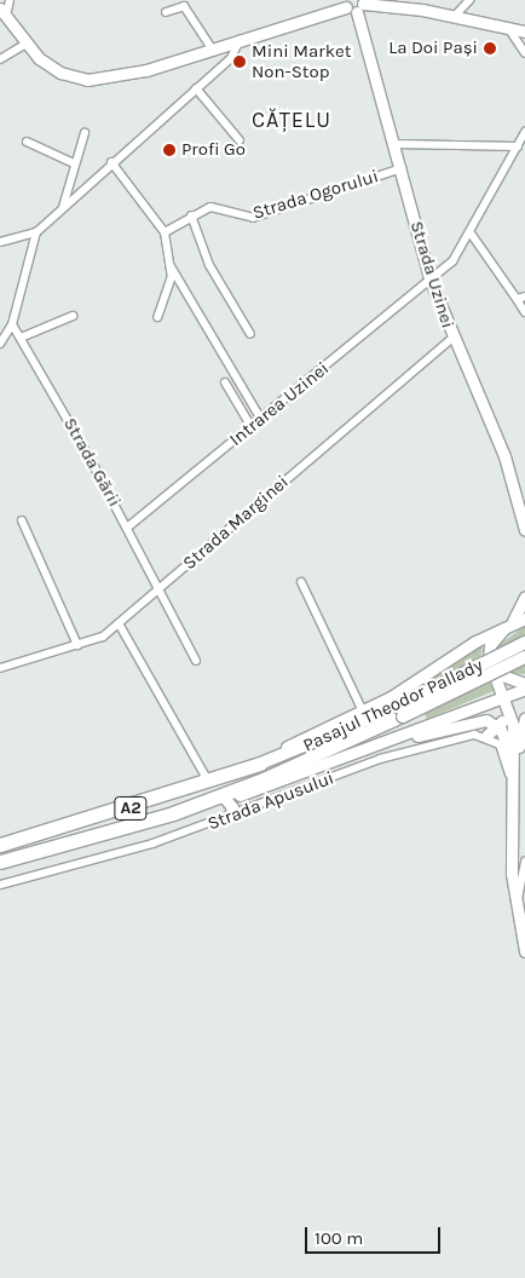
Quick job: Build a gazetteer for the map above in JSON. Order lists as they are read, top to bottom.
{
  "streets": {
    "highway": ["A2"],
    "main road": ["Strada Uzinei", "Pasajul Theodor Pallady"],
    "street": [
      "Strada Ogorului",
      "Intrarea Uzinei",
      "Strada Gării",
      "Strada Marginei",
      "Strada Apusului"
    ]
  },
  "crossings": [
    ["Strada Ogorului", "Strada Uzinei"],
    ["Strada Uzinei", "Intrarea Uzinei"],
    ["Strada Uzinei", "Strada Marginei"],
    ["Intrarea Uzinei", "Strada Gării"],
    ["Strada Gării", "Strada Marginei"],
    ["Pasajul Theodor Pallady", "A2"]
  ],
  "districts": ["CĂȚELU"],
  "places": ["La Doi Pași", "Mini Market Non-Stop", "Profi Go"],
  "scale_bar": "100 m"
}
